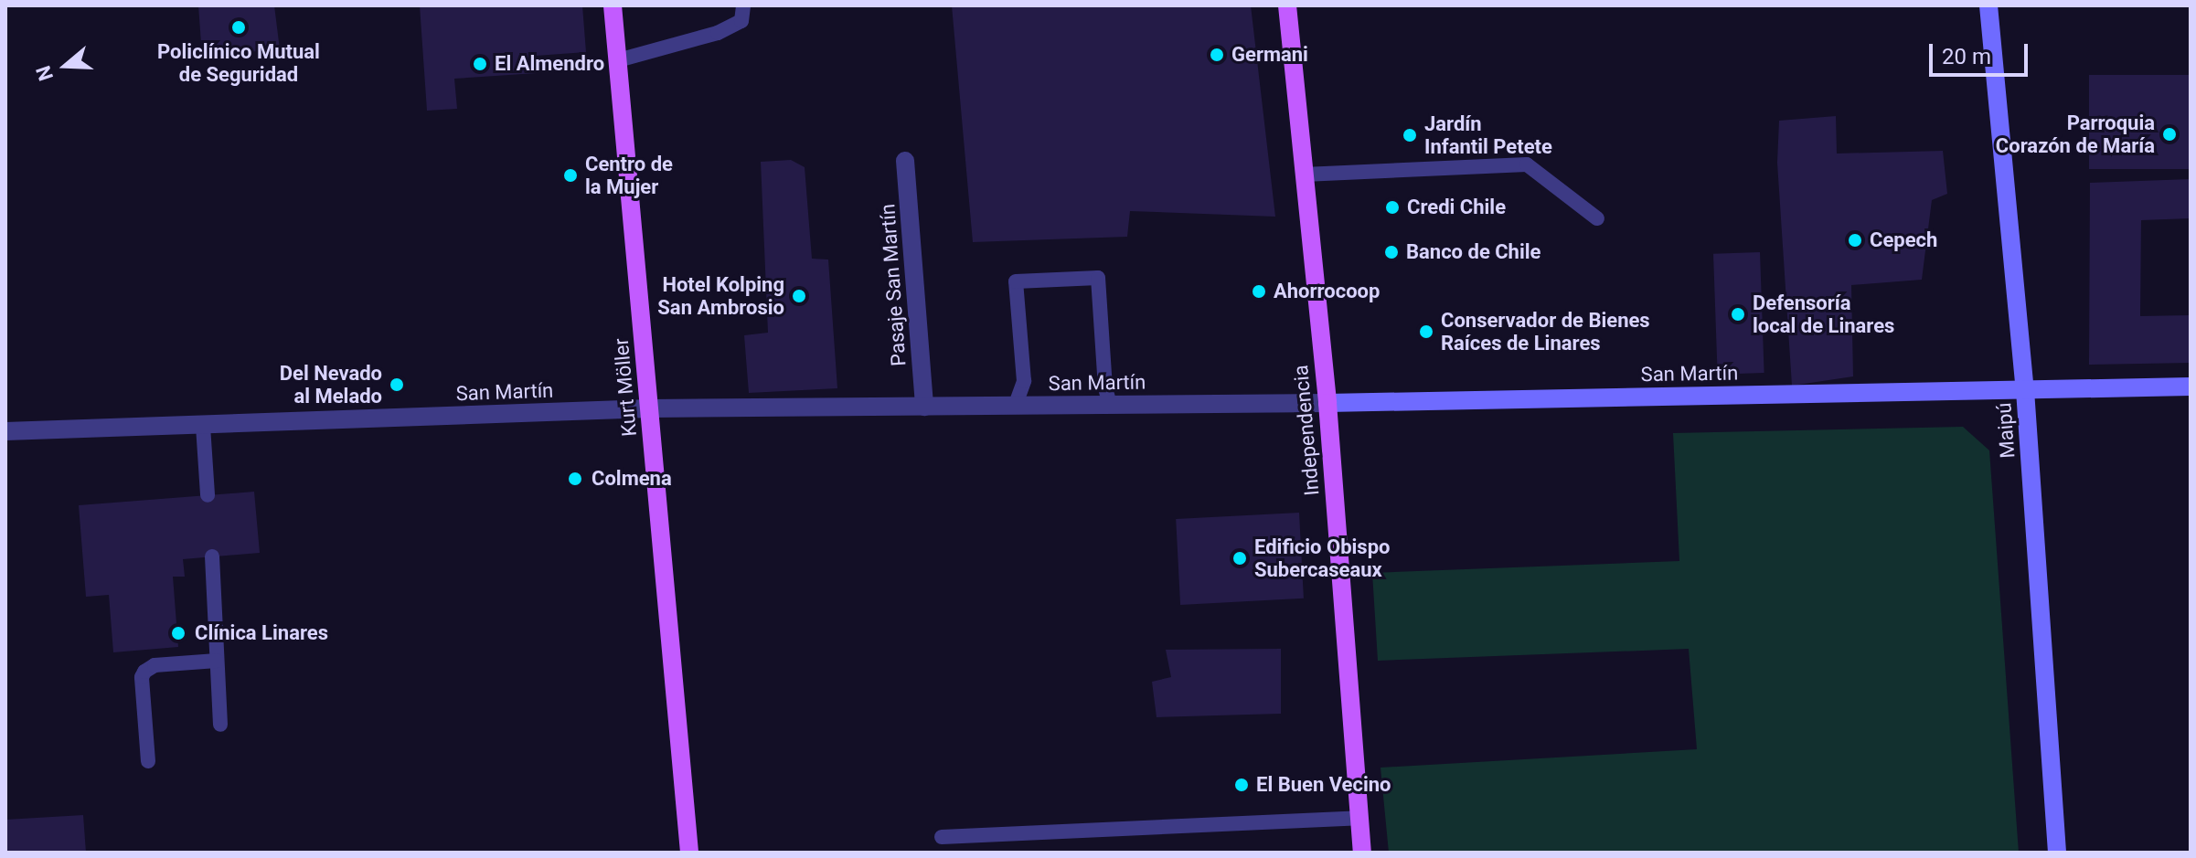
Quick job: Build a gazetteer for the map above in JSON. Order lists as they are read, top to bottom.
{
  "streets": {
    "main road": [
      "San Martín",
      "Kurt Möller",
      "Independencia",
      "Maipú"
    ],
    "street": ["Pasaje San Martín"]
  },
  "crossings": [
    ["Pasaje San Martín", "San Martín"],
    ["San Martín", "Kurt Möller"],
    ["San Martín", "Independencia"],
    ["San Martín", "Maipú"]
  ],
  "places": [
    "Policlínico Mutual de Seguridad",
    "Germani",
    "El Almendro",
    "Parroquia Corazón de María",
    "Jardín Infantil Petete",
    "Centro de la Mujer",
    "Credi Chile",
    "Cepech",
    "Banco de Chile",
    "Ahorrocoop",
    "Hotel Kolping San Ambrosio",
    "Defensoría local de Linares",
    "Conservador de Bienes Raíces de Linares",
    "Del Nevado al Melado",
    "Colmena",
    "Edificio Obispo Subercaseaux",
    "Clínica Linares",
    "El Buen Vecino"
  ],
  "scale_bar": "20 m",
  "north": "left"
}
